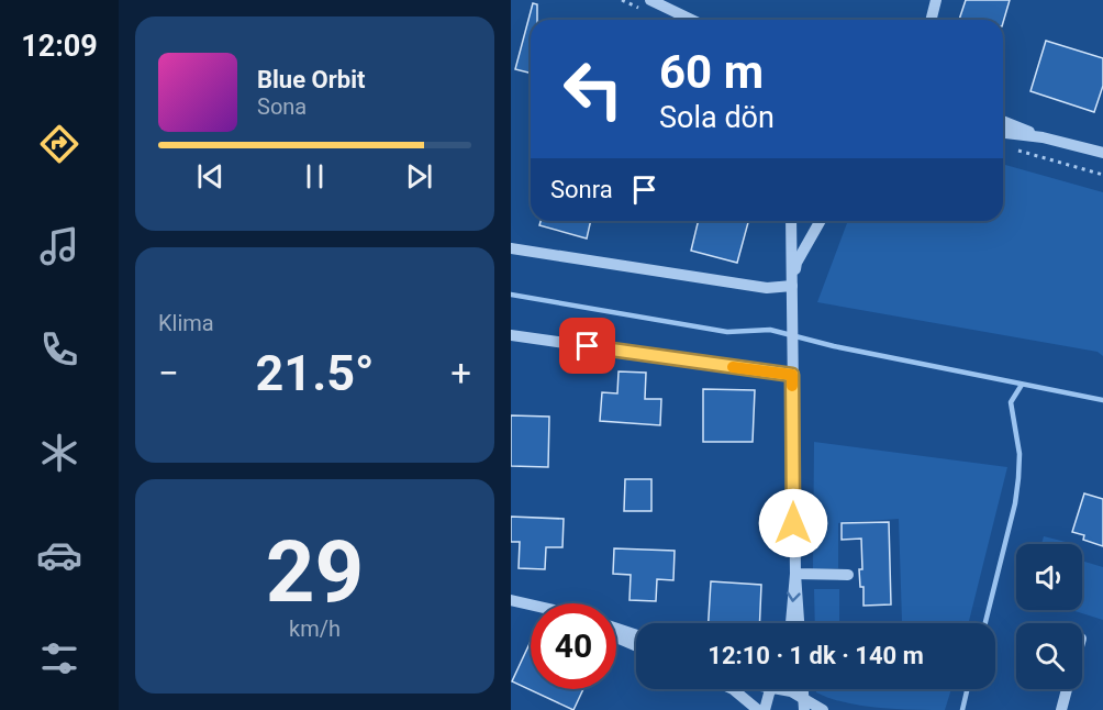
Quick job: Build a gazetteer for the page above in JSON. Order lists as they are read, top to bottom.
{
  "page": {
    "tabs": "12:09",
    "turn": ["60 m", "Sola dön"],
    "song": ["Blue Orbit", "Sona"],
    "then": "Sonra",
    "tile": [
      "Klima",
      ["29", "km/h"]
    ],
    "heat": ["−", "21.5°", "+"],
    "limit": "40",
    "trip": "12:10 · 1 dk · 140 m"
  }
}
